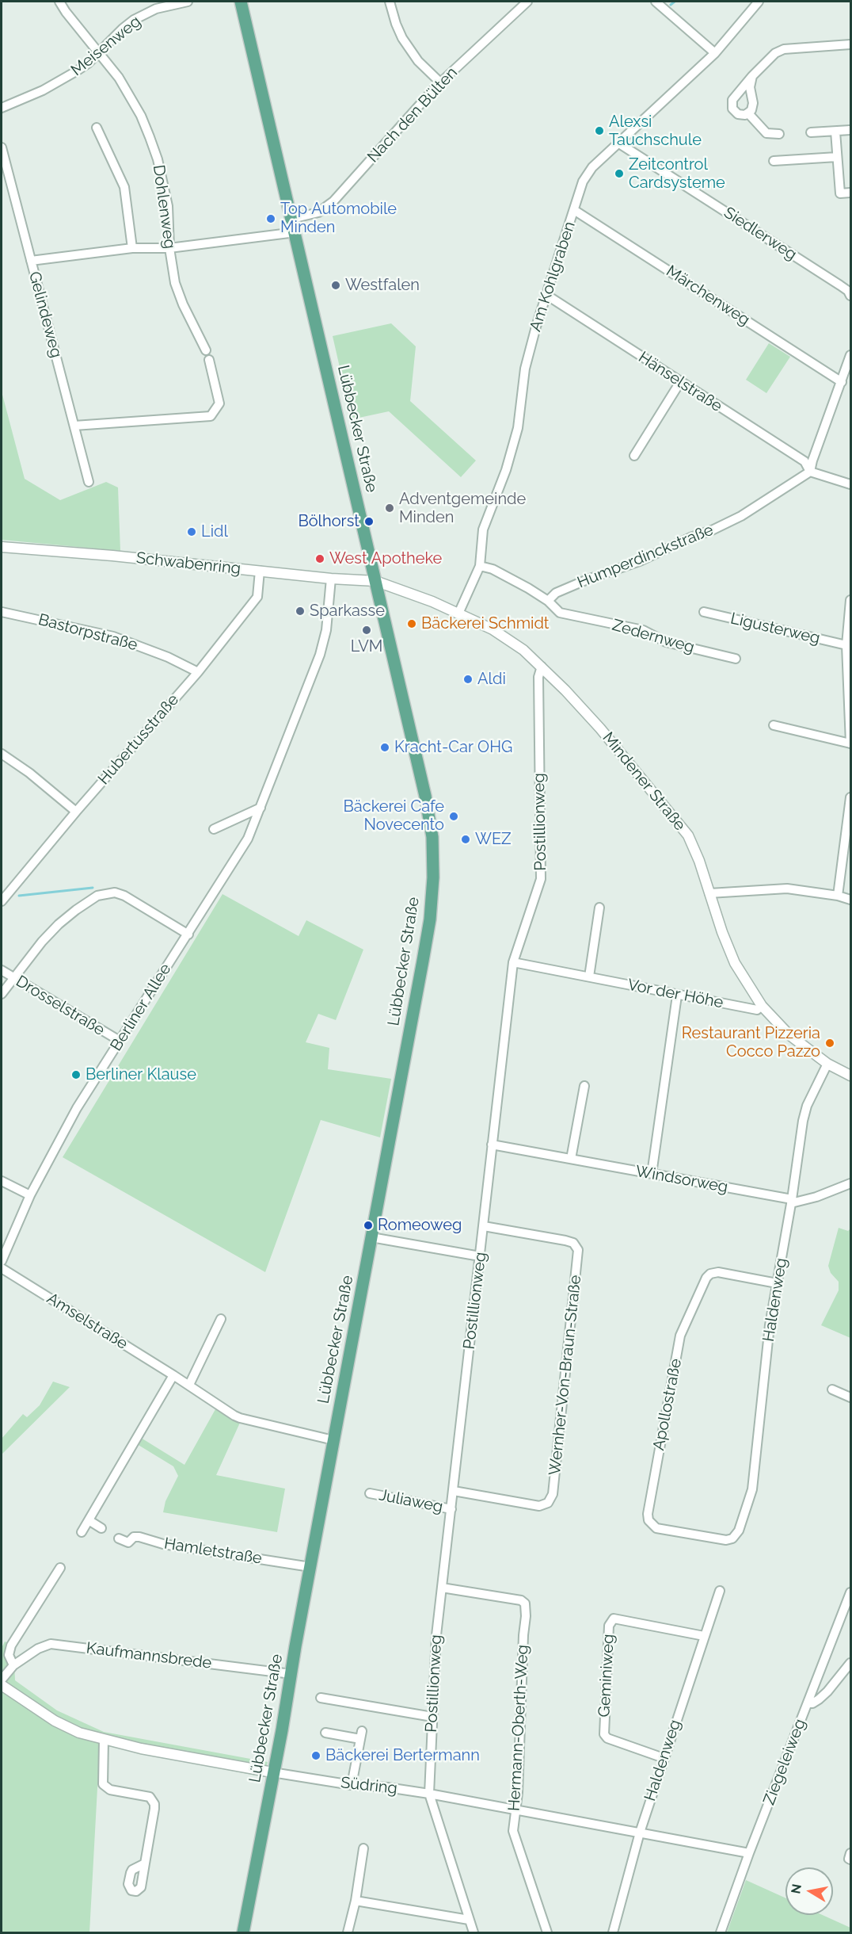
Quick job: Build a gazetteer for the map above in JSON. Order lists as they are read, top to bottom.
{
  "streets": {
    "main road": ["Lübbecker Straße"],
    "street": [
      "Meisenweg",
      "Nach den Bülten",
      "Dohlenweg",
      "Siedlerweg",
      "Am Kohlgraben",
      "Märchenweg",
      "Gelindeweg",
      "Hänselstraße",
      "Humperdinckstraße",
      "Schwabenring",
      "Ligusterweg",
      "Bastorpstraße",
      "Zedernweg",
      "Hubertusstraße",
      "Mindener Straße",
      "Postillionweg",
      "Vor der Höhe",
      "Drosselstraße",
      "Berliner Allee",
      "Windsorweg",
      "Haldenweg",
      "Amselstraße",
      "Wernher-Von-Braun-Straße",
      "Apollostraße",
      "Juliaweg",
      "Hamletstraße",
      "Kaufmannsbrede",
      "Geminiweg",
      "Hermann-Oberth-Weg",
      "Ziegeleiweg",
      "Südring"
    ]
  },
  "crossings": [
    ["Meisenweg", "Dohlenweg"],
    ["Nach den Bülten", "Lübbecker Straße"],
    ["Siedlerweg", "Am Kohlgraben"],
    ["Am Kohlgraben", "Märchenweg"],
    ["Am Kohlgraben", "Hänselstraße"],
    ["Am Kohlgraben", "Mindener Straße"],
    ["Hänselstraße", "Humperdinckstraße"],
    ["Lübbecker Straße", "Schwabenring"],
    ["Lübbecker Straße", "Mindener Straße"],
    ["Lübbecker Straße", "Amselstraße"],
    ["Lübbecker Straße", "Hamletstraße"],
    ["Lübbecker Straße", "Kaufmannsbrede"],
    ["Lübbecker Straße", "Südring"],
    ["Humperdinckstraße", "Zedernweg"],
    ["Schwabenring", "Hubertusstraße"],
    ["Schwabenring", "Mindener Straße"],
    ["Schwabenring", "Berliner Allee"],
    ["Bastorpstraße", "Hubertusstraße"],
    ["Mindener Straße", "Postillionweg"],
    ["Mindener Straße", "Vor der Höhe"],
    ["Mindener Straße", "Haldenweg"],
    ["Postillionweg", "Vor der Höhe"],
    ["Postillionweg", "Windsorweg"],
    ["Postillionweg", "Wernher-Von-Braun-Straße"],
    ["Postillionweg", "Juliaweg"],
    ["Postillionweg", "Hermann-Oberth-Weg"],
    ["Postillionweg", "Südring"],
    ["Drosselstraße", "Berliner Allee"],
    ["Windsorweg", "Haldenweg"],
    ["Haldenweg", "Apollostraße"],
    ["Haldenweg", "Geminiweg"],
    ["Haldenweg", "Südring"],
    ["Hermann-Oberth-Weg", "Südring"],
    ["Ziegeleiweg", "Südring"]
  ],
  "places": [
    "Alexsi Tauchschule",
    "Zeitcontrol Cardsysteme",
    "Top Automobile Minden",
    "Westfalen",
    "Adventgemeinde Minden",
    "Bölhorst",
    "Lidl",
    "West Apotheke",
    "Sparkasse",
    "Bäckerei Schmidt",
    "LVM",
    "Aldi",
    "Kracht-Car OHG",
    "Bäckerei Cafe Novecento",
    "WEZ",
    "Restaurant Pizzeria Cocco Pazzo",
    "Berliner Klause",
    "Romeoweg",
    "Bäckerei Bertermann"
  ],
  "north": "left"
}
